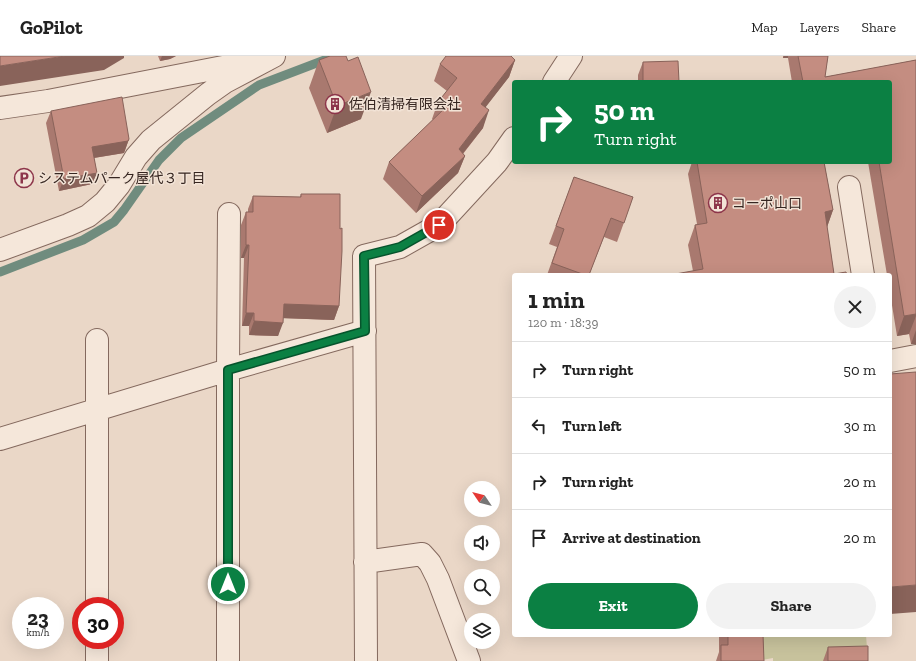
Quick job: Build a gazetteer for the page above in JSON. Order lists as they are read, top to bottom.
{
  "places": {
    "building": ["佐伯清掃有限会社", "コーポ山口"],
    "parking": ["システムパーク屋代３丁目"]
  },
  "north": "top left",
  "page": {
    "header": "GoPilot",
    "nav": ["Map", "Layers", "Share"],
    "turn": ["50 m", "Turn right"],
    "heading": ["1 min", "120 m · 18:39"],
    "list": [
      {
        "name": "Turn right",
        "value": "50 m"
      },
      {
        "name": "Turn left",
        "value": "30 m"
      },
      {
        "name": "Turn right",
        "value": "20 m"
      },
      {
        "name": "Arrive at destination",
        "value": "20 m"
      }
    ],
    "buttons": ["Exit", "Share"],
    "speed": "23 km/h",
    "limit": "30"
  }
}
